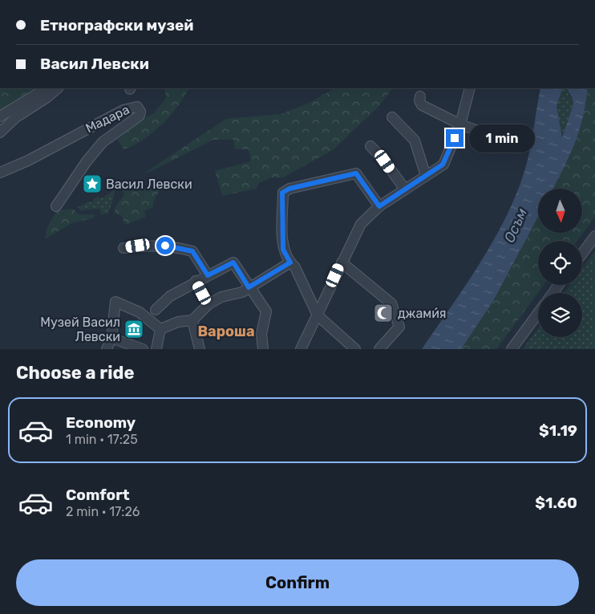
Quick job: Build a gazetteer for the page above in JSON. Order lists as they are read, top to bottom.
{
  "streets": {
    "street": ["Мадара"]
  },
  "districts": ["Вароша"],
  "water": ["Осъм"],
  "places": {
    "place": ["Васил Левски"],
    "mosque": ["джами́я"],
    "museum": ["Музей Васил Левски"]
  },
  "north": "bottom",
  "page": {
    "banner": ["Етнографски музей", "Васил Левски"],
    "bubble": "1 min",
    "heading": "Choose a ride",
    "list": [
      {
        "name": "Economy",
        "note": "1 min · 17:25",
        "value": "$1.19"
      },
      {
        "name": "Comfort",
        "note": "2 min · 17:26",
        "value": "$1.60"
      }
    ],
    "buttons": "Confirm"
  }
}
